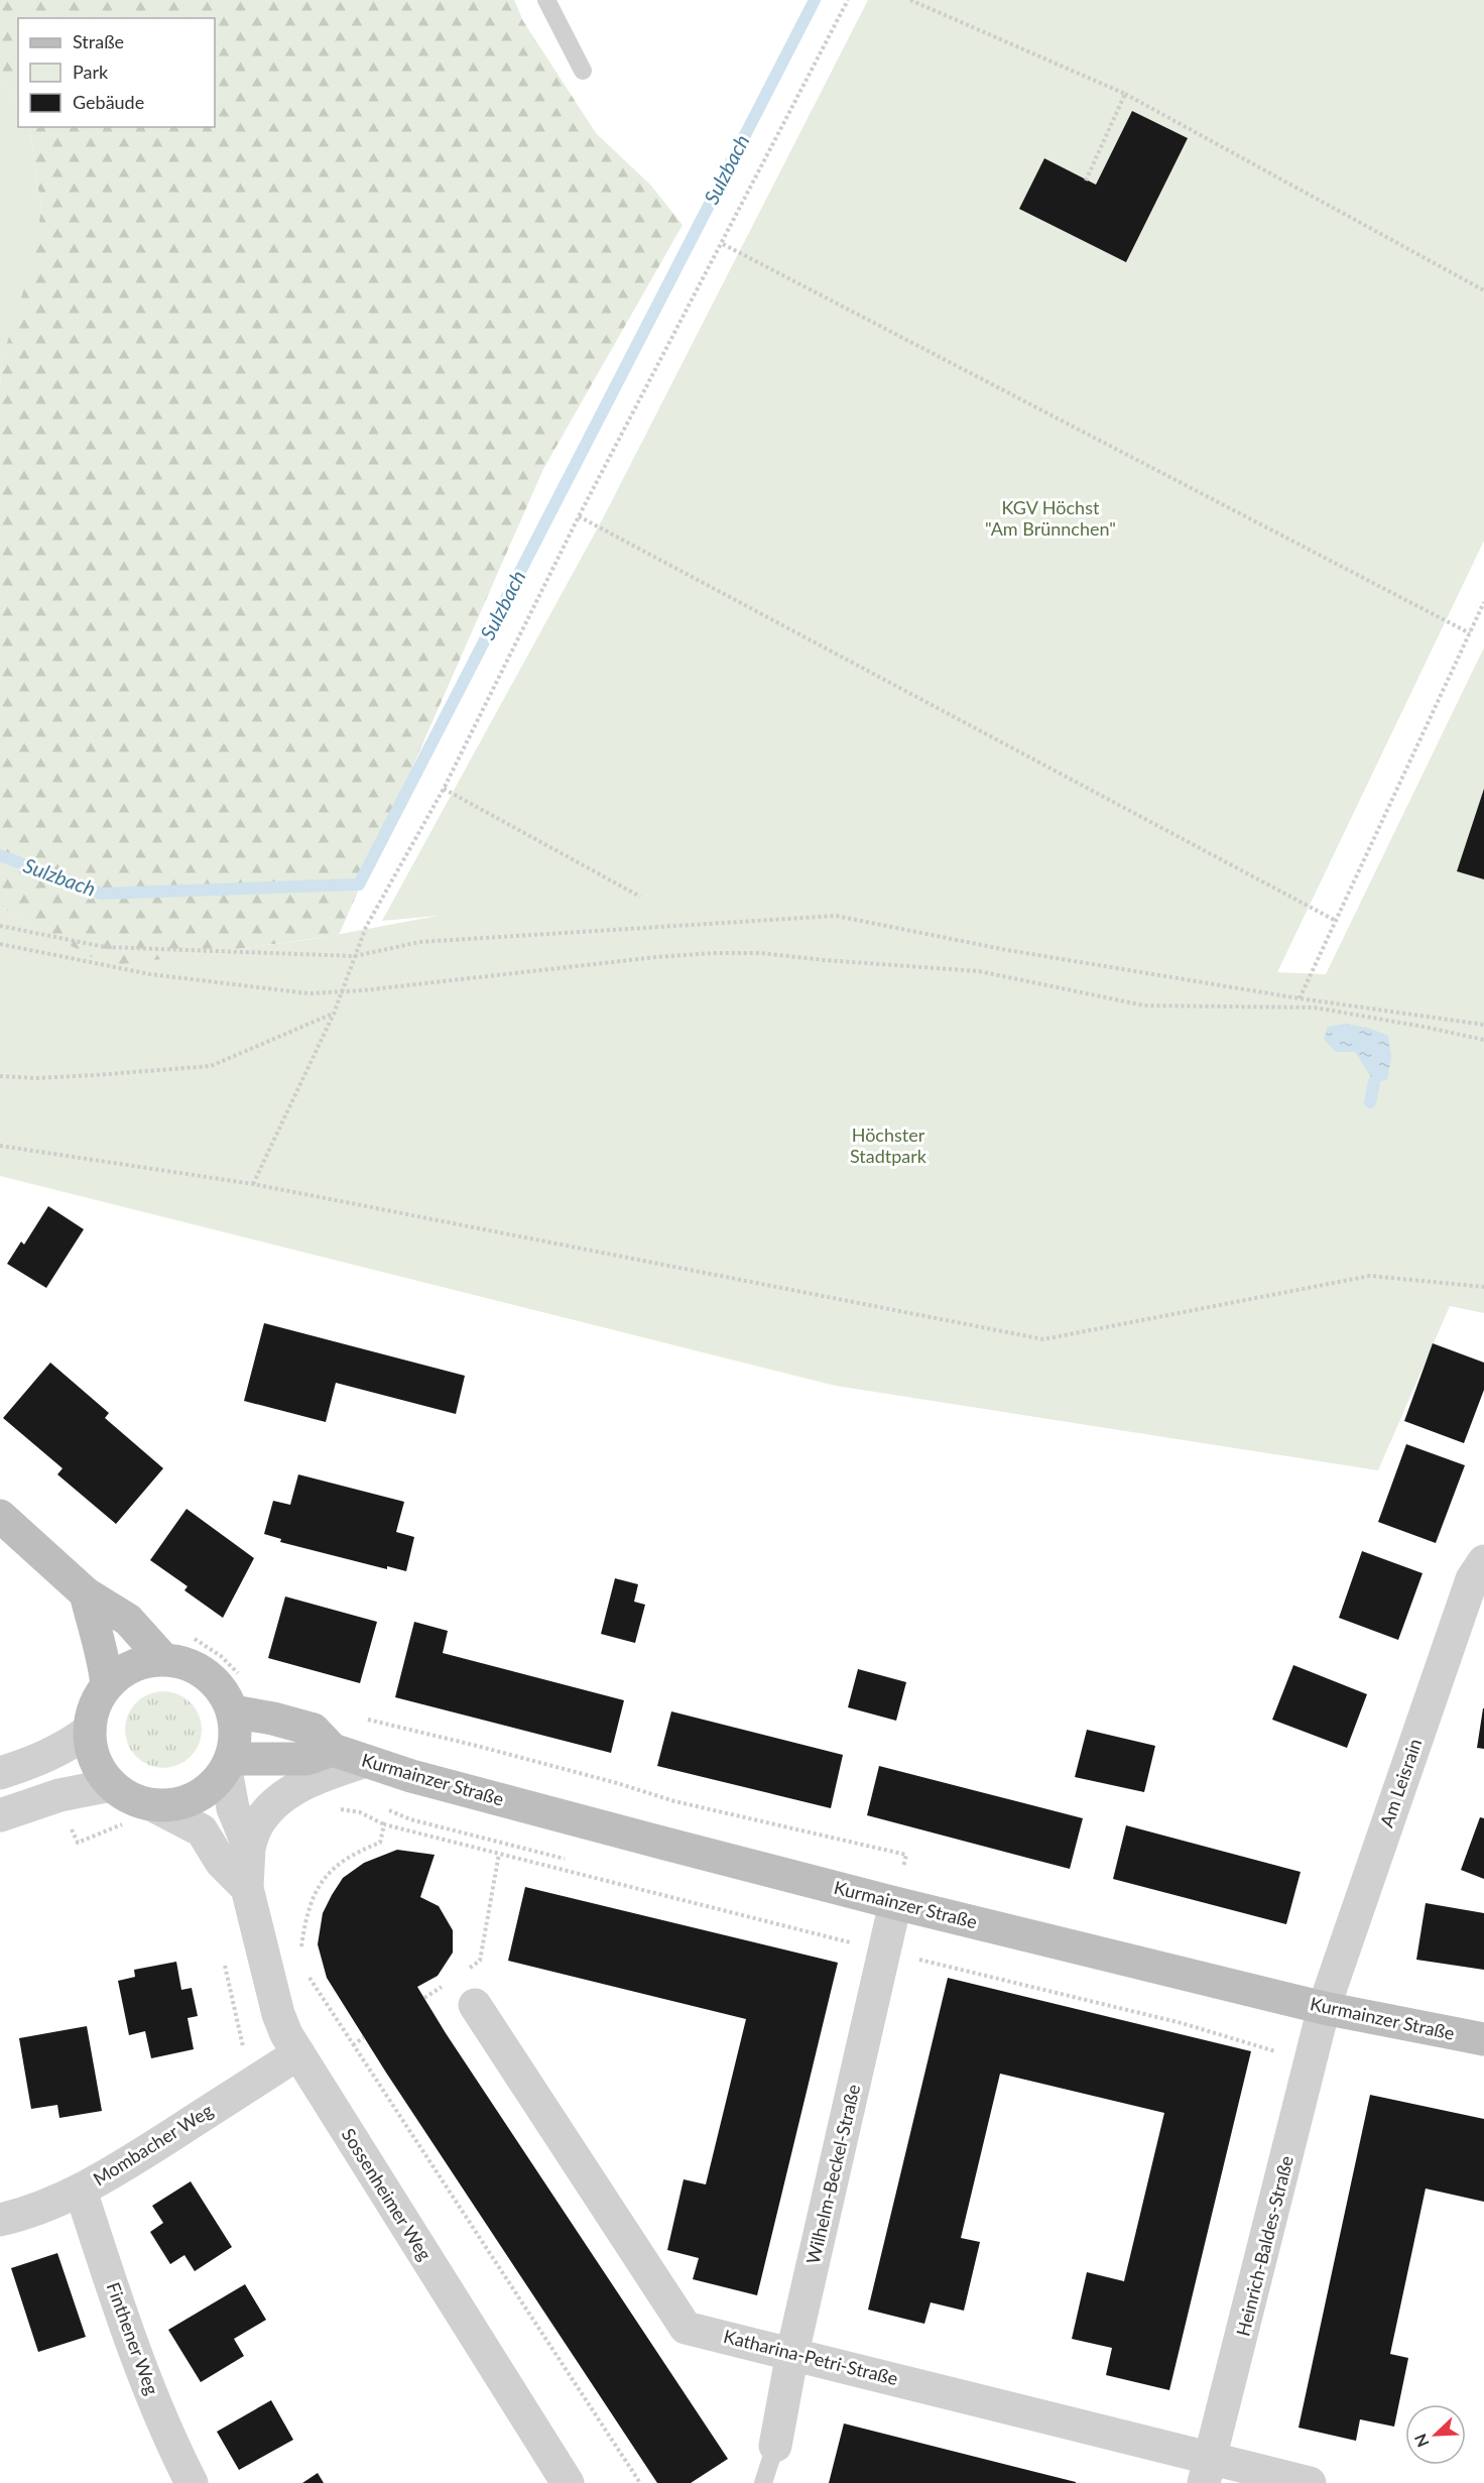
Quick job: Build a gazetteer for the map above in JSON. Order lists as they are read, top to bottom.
{
  "streets": {
    "main road": ["Kurmainzer Straße"],
    "street": [
      "Am Leisrain",
      "Mombacher Weg",
      "Wilhelm-Beckel-Straße",
      "Sossenheimer Weg",
      "Heinrich-Baldes-Straße",
      "Finthener Weg",
      "Katharina-Petri-Straße"
    ]
  },
  "crossings": [
    ["Kurmainzer Straße", "Am Leisrain"],
    ["Kurmainzer Straße", "Wilhelm-Beckel-Straße"],
    ["Kurmainzer Straße", "Sossenheimer Weg"],
    ["Kurmainzer Straße", "Heinrich-Baldes-Straße"],
    ["Am Leisrain", "Heinrich-Baldes-Straße"],
    ["Mombacher Weg", "Sossenheimer Weg"],
    ["Mombacher Weg", "Finthener Weg"],
    ["Wilhelm-Beckel-Straße", "Katharina-Petri-Straße"],
    ["Heinrich-Baldes-Straße", "Katharina-Petri-Straße"]
  ],
  "water": ["Sulzbach"],
  "parks": ["KGV Höchst \"Am Brünnchen\"", "Höchster Stadtpark"],
  "legend": ["Straße", "Park", "Gebäude"],
  "north": "bottom left"
}
